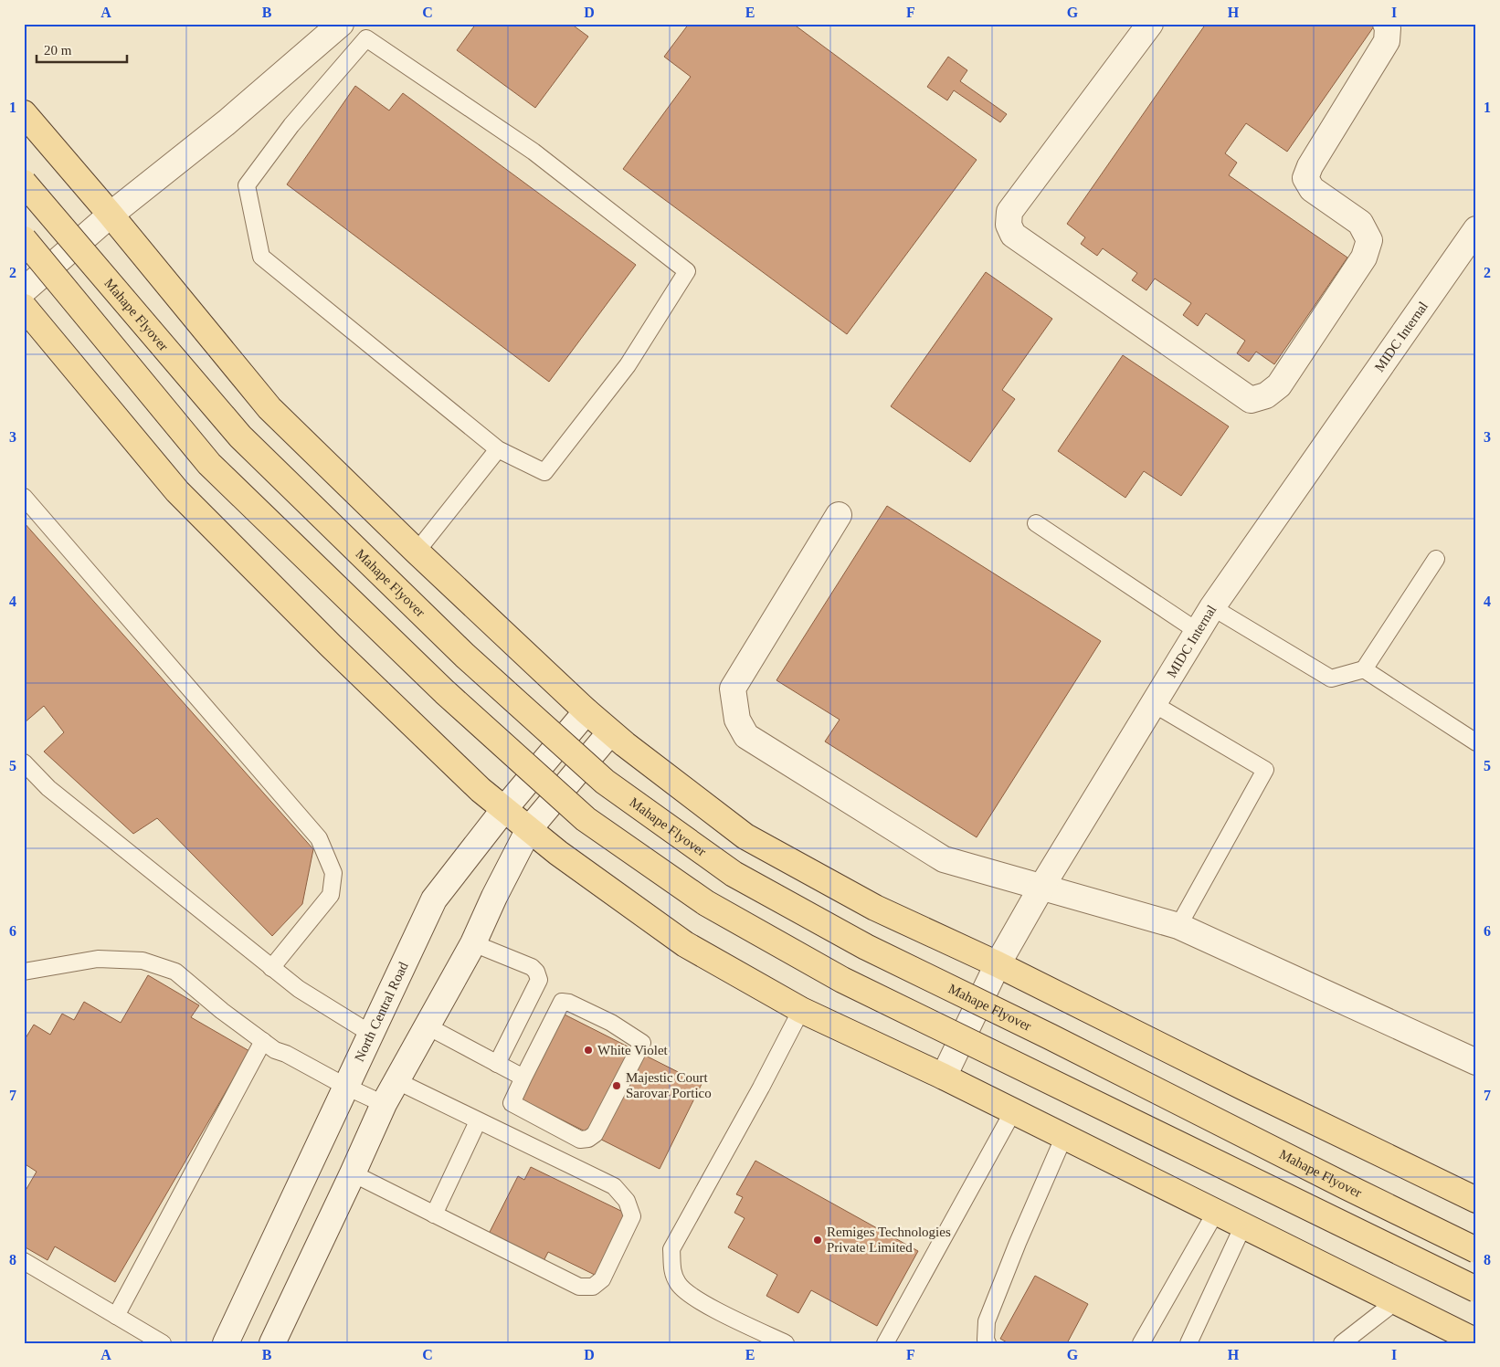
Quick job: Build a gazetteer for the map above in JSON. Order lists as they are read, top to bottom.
{
  "streets": {
    "main road": ["Mahape Flyover"],
    "street": ["MIDC Internal", "North Central Road"]
  },
  "places": ["White Violet", "Majestic Court Sarovar Portico", "Remiges Technologies Private Limited"],
  "scale_bar": "20 m",
  "grid": {
    "columns": [
      "A",
      "B",
      "C",
      "D",
      "E",
      "F",
      "G",
      "H",
      "I"
    ],
    "rows": [
      "1",
      "2",
      "3",
      "4",
      "5",
      "6",
      "7",
      "8"
    ]
  }
}
